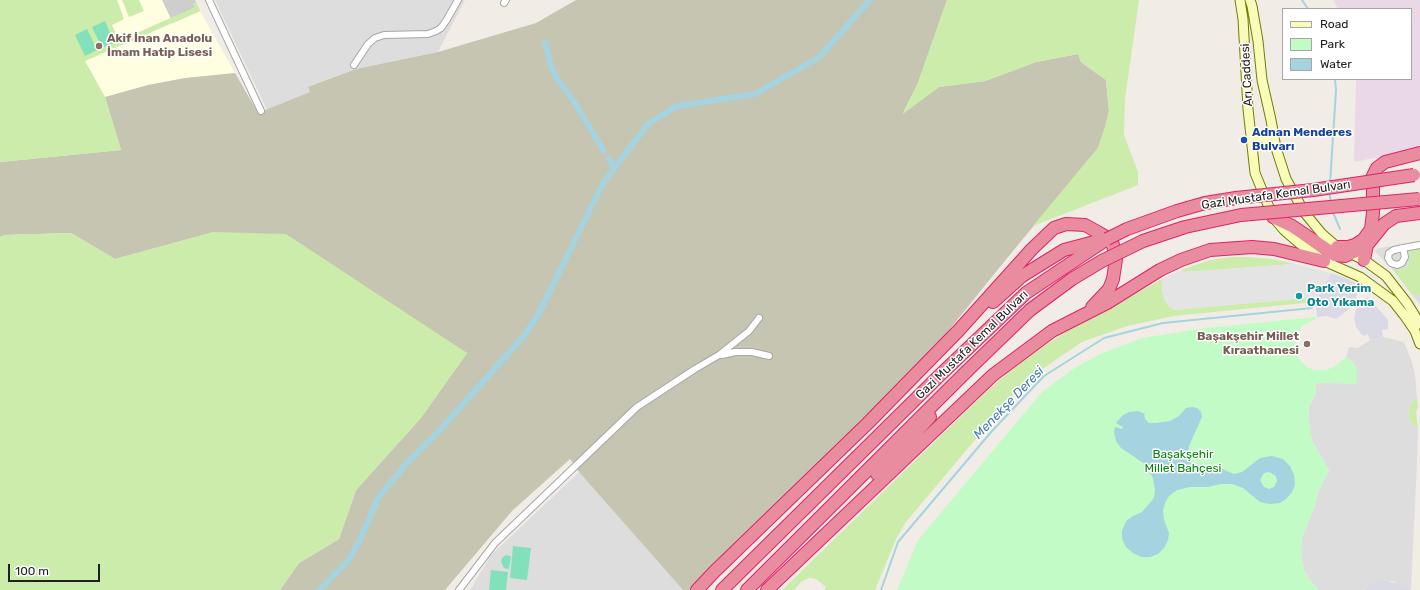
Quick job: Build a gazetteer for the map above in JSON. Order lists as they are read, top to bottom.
{
  "streets": {
    "highway": ["Gazi Mustafa Kemal Bulvarı"],
    "main road": ["Arı Caddesi"]
  },
  "water": ["Menekşe Deresi"],
  "parks": ["Başakşehir Millet Bahçesi"],
  "places": [
    "Akif İnan Anadolu İmam Hatip Lisesi",
    "Adnan Menderes Bulvarı",
    "Park Yerim Oto Yıkama",
    "Başakşehir Millet Kıraathanesi"
  ],
  "legend": ["Road", "Park", "Water"],
  "scale_bar": "100 m"
}
